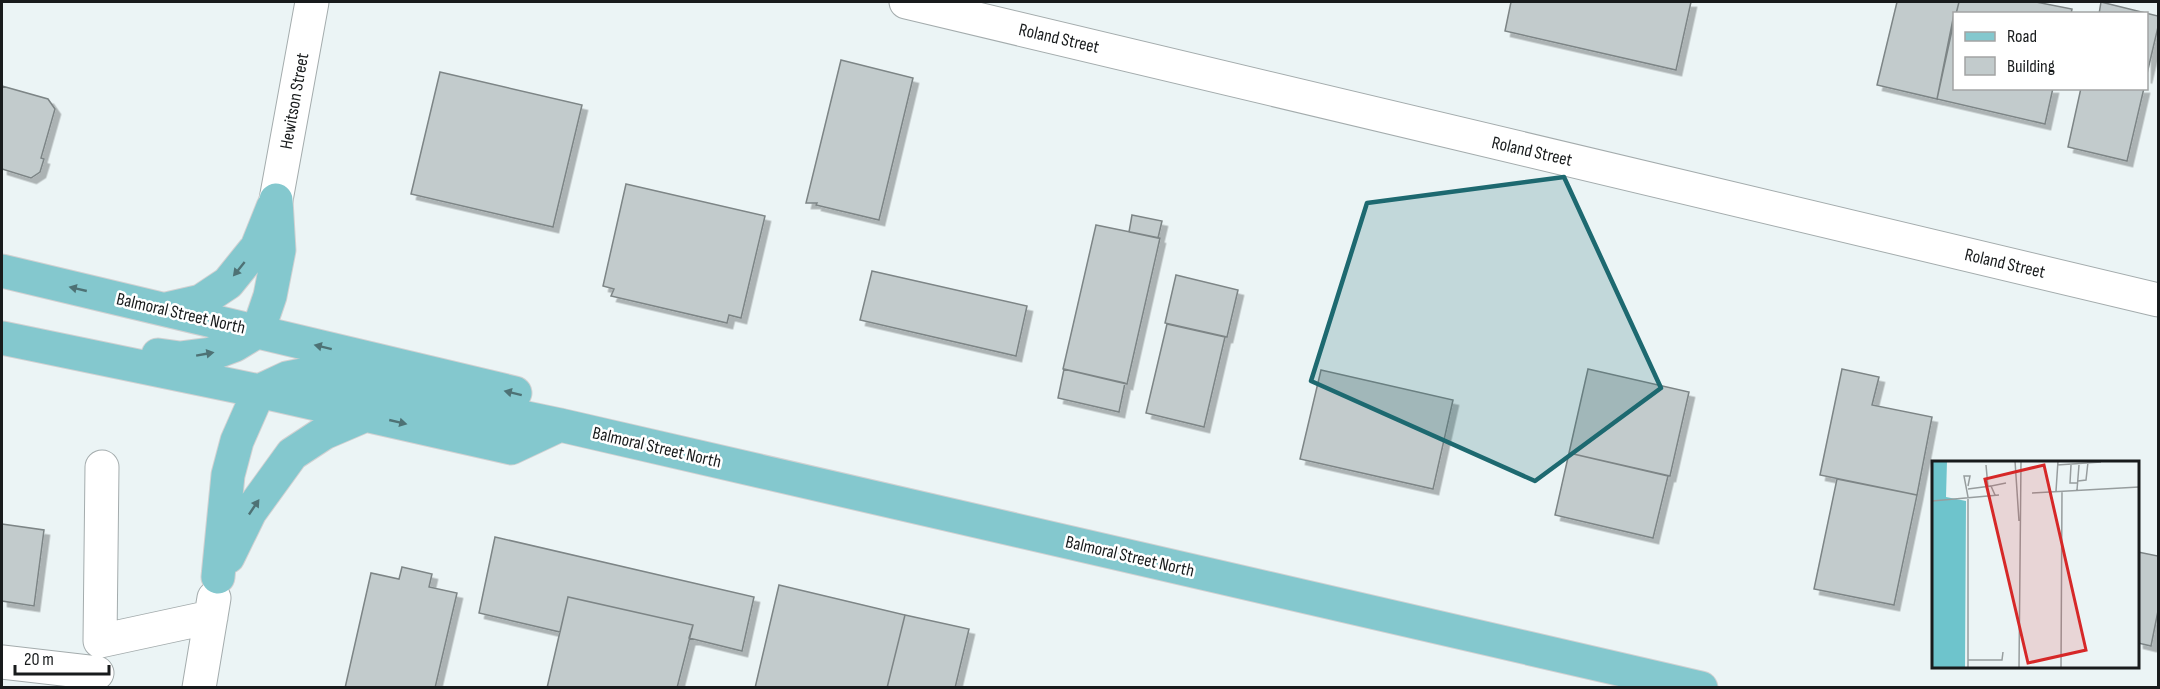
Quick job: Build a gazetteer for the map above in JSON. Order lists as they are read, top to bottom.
{
  "streets": {
    "main road": ["Balmoral Street North"],
    "street": ["Roland Street", "Hewitson Street"]
  },
  "legend": ["Road", "Building"],
  "scale_bar": "20 m"
}
